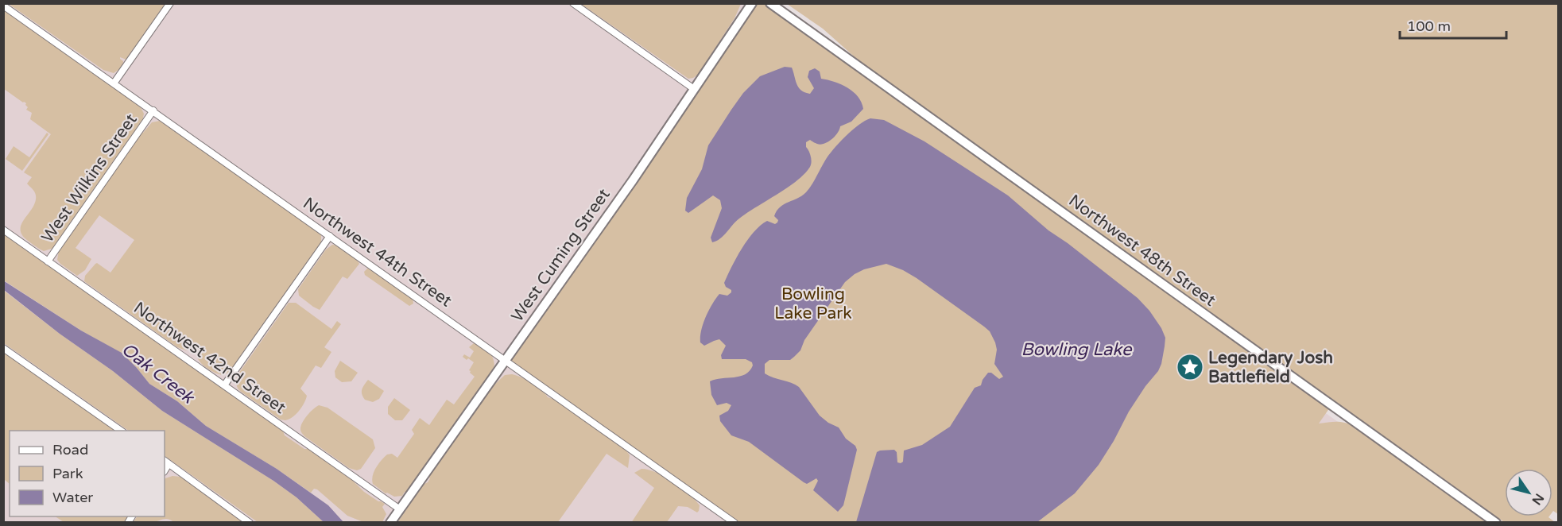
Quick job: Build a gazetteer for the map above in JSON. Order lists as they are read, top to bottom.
{
  "streets": {
    "main road": ["Northwest 48th Street", "West Cuming Street"],
    "street": ["West Wilkins Street", "Northwest 44th Street", "Northwest 42nd Street"]
  },
  "crossings": [
    ["West Wilkins Street", "Northwest 44th Street"],
    ["West Wilkins Street", "Northwest 42nd Street"],
    ["Northwest 44th Street", "West Cuming Street"],
    ["West Cuming Street", "Northwest 42nd Street"]
  ],
  "water": ["Bowling Lake", "Oak Creek"],
  "parks": ["Bowling Lake Park"],
  "places": {
    "place": ["Legendary Josh Battlefield"]
  },
  "legend": ["Road", "Park", "Water"],
  "scale_bar": "100 m",
  "north": "bottom right"
}
